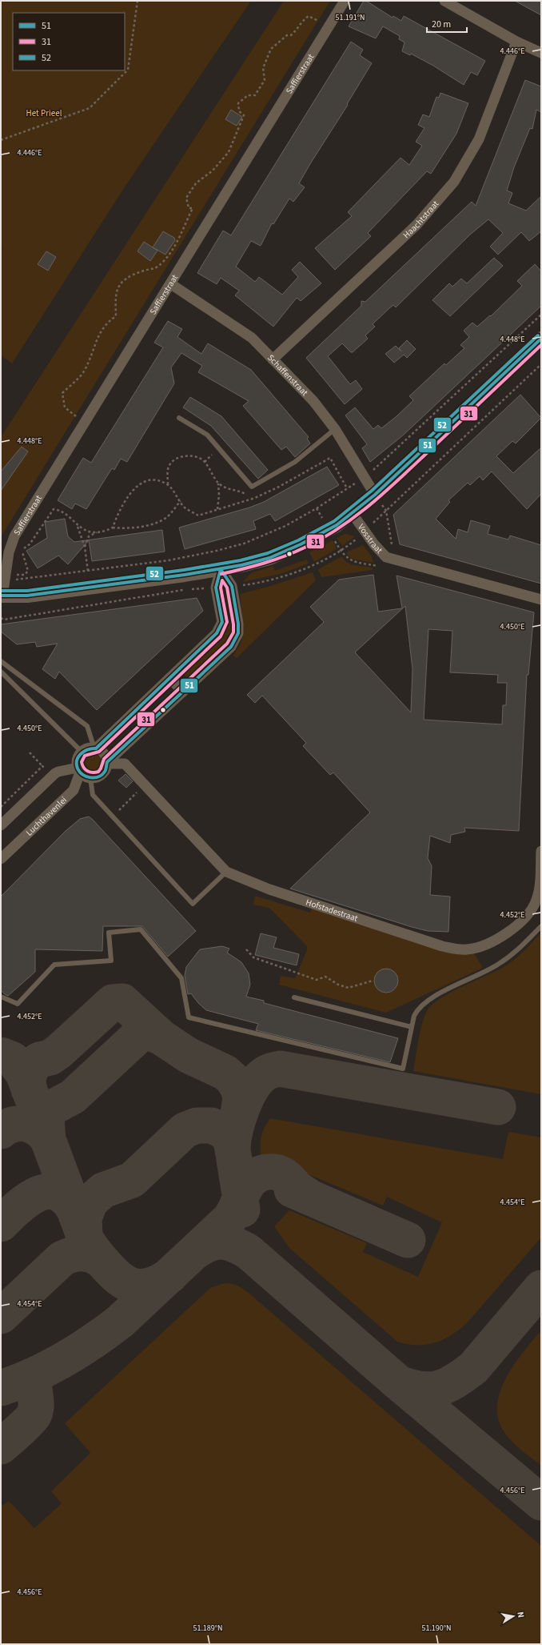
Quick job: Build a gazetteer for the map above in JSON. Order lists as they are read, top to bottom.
{
  "streets": {
    "street": [
      "Saffierstraat",
      "Haachtstraat",
      "Schaffenstraat",
      "Vosstraat",
      "Luchthavenlei",
      "Hofstadestraat"
    ]
  },
  "crossings": [
    ["Saffierstraat", "Schaffenstraat"],
    ["Saffierstraat", "Vosstraat"],
    ["Haachtstraat", "Schaffenstraat"],
    ["Luchthavenlei", "Hofstadestraat"]
  ],
  "parks": ["Het Prieel"],
  "lines": ["transit line 52", "transit line 51", "transit line 31"],
  "legend": ["51", "31", "52"],
  "scale_bar": "20 m",
  "north": "right",
  "coordinates": [
    "51.191°N",
    "4.446°E",
    "4.448°E",
    "4.450°E",
    "4.452°E",
    "4.454°E",
    "4.456°E",
    "51.189°N",
    "51.190°N"
  ]
}
